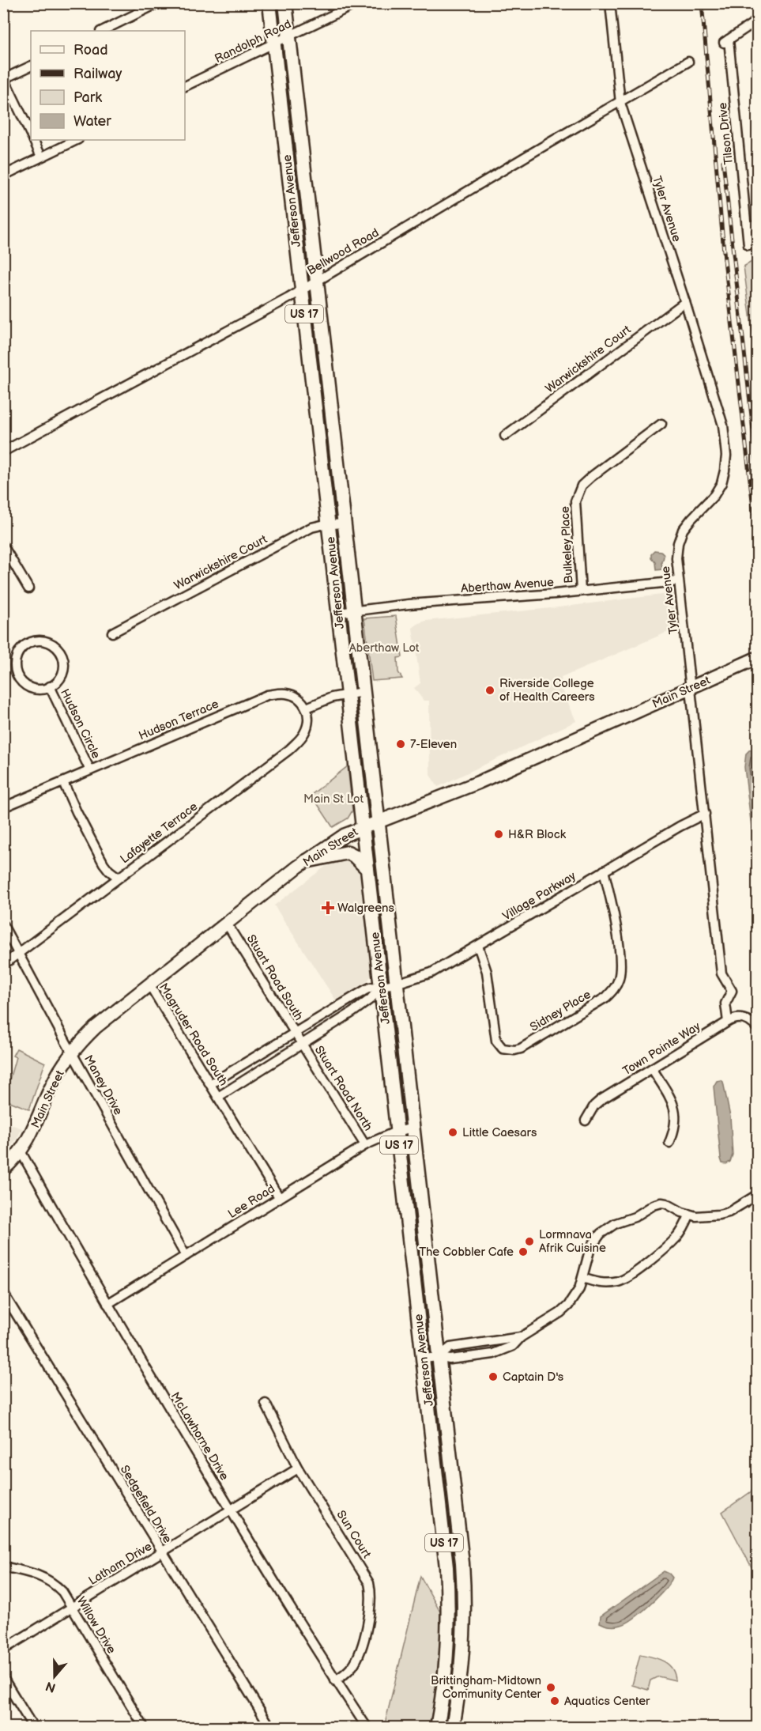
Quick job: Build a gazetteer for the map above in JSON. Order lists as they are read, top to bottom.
{
  "streets": {
    "main road": ["Jefferson Avenue", "US 17", "Main Street"],
    "street": [
      "Randolph Road",
      "Tilson Drive",
      "Tyler Avenue",
      "Bellwood Road",
      "Warwickshire Court",
      "Bulkeley Place",
      "Aberthaw Avenue",
      "Hudson Terrace",
      "Hudson Circle",
      "Lafayette Terrace",
      "Village Parkway",
      "Stuart Road South",
      "Sidney Place",
      "Magruder Road South",
      "Town Pointe Way",
      "Maney Drive",
      "Stuart Road North",
      "Lee Road",
      "McLawhorne Drive",
      "Sedgefield Drive",
      "Sun Court",
      "Latham Drive",
      "Willow Drive"
    ]
  },
  "crossings": [
    ["Randolph Road", "Jefferson Avenue"],
    ["Jefferson Avenue", "Bellwood Road"],
    ["Jefferson Avenue", "Warwickshire Court"],
    ["Jefferson Avenue", "Aberthaw Avenue"],
    ["Jefferson Avenue", "Main Street"],
    ["Jefferson Avenue", "Village Parkway"],
    ["Jefferson Avenue", "Lee Road"],
    ["Tyler Avenue", "Bellwood Road"],
    ["Tyler Avenue", "Warwickshire Court"],
    ["Tyler Avenue", "Aberthaw Avenue"],
    ["Tyler Avenue", "Main Street"],
    ["Tyler Avenue", "Village Parkway"],
    ["Tyler Avenue", "Town Pointe Way"],
    ["Bulkeley Place", "Aberthaw Avenue"],
    ["Main Street", "Stuart Road South"],
    ["Main Street", "Magruder Road South"],
    ["Main Street", "Maney Drive"],
    ["Main Street", "McLawhorne Drive"],
    ["Hudson Terrace", "Hudson Circle"],
    ["Hudson Terrace", "Lafayette Terrace"],
    ["Lafayette Terrace", "Maney Drive"],
    ["Village Parkway", "Stuart Road South"],
    ["Village Parkway", "Sidney Place"],
    ["Village Parkway", "Magruder Road South"],
    ["Stuart Road South", "Stuart Road North"],
    ["Magruder Road South", "Lee Road"],
    ["Maney Drive", "Lee Road"],
    ["Stuart Road North", "Lee Road"],
    ["Lee Road", "McLawhorne Drive"],
    ["McLawhorne Drive", "Sun Court"],
    ["McLawhorne Drive", "Latham Drive"],
    ["Sedgefield Drive", "Latham Drive"],
    ["Sun Court", "Latham Drive"],
    ["Latham Drive", "Willow Drive"]
  ],
  "parks": ["Aberthaw Lot", "Main St Lot"],
  "places": {
    "other": [
      "Riverside College of Health Careers",
      "7-Eleven",
      "H&R Block",
      "Little Caesars",
      "Lormnava Afrik Cuisine",
      "The Cobbler Cafe",
      "Captain D's",
      "Brittingham-Midtown Community Center",
      "Aquatics Center"
    ],
    "health": ["Walgreens"]
  },
  "legend": [
    "Road",
    "Railway",
    "Park",
    "Water"
  ],
  "north": "bottom"
}
